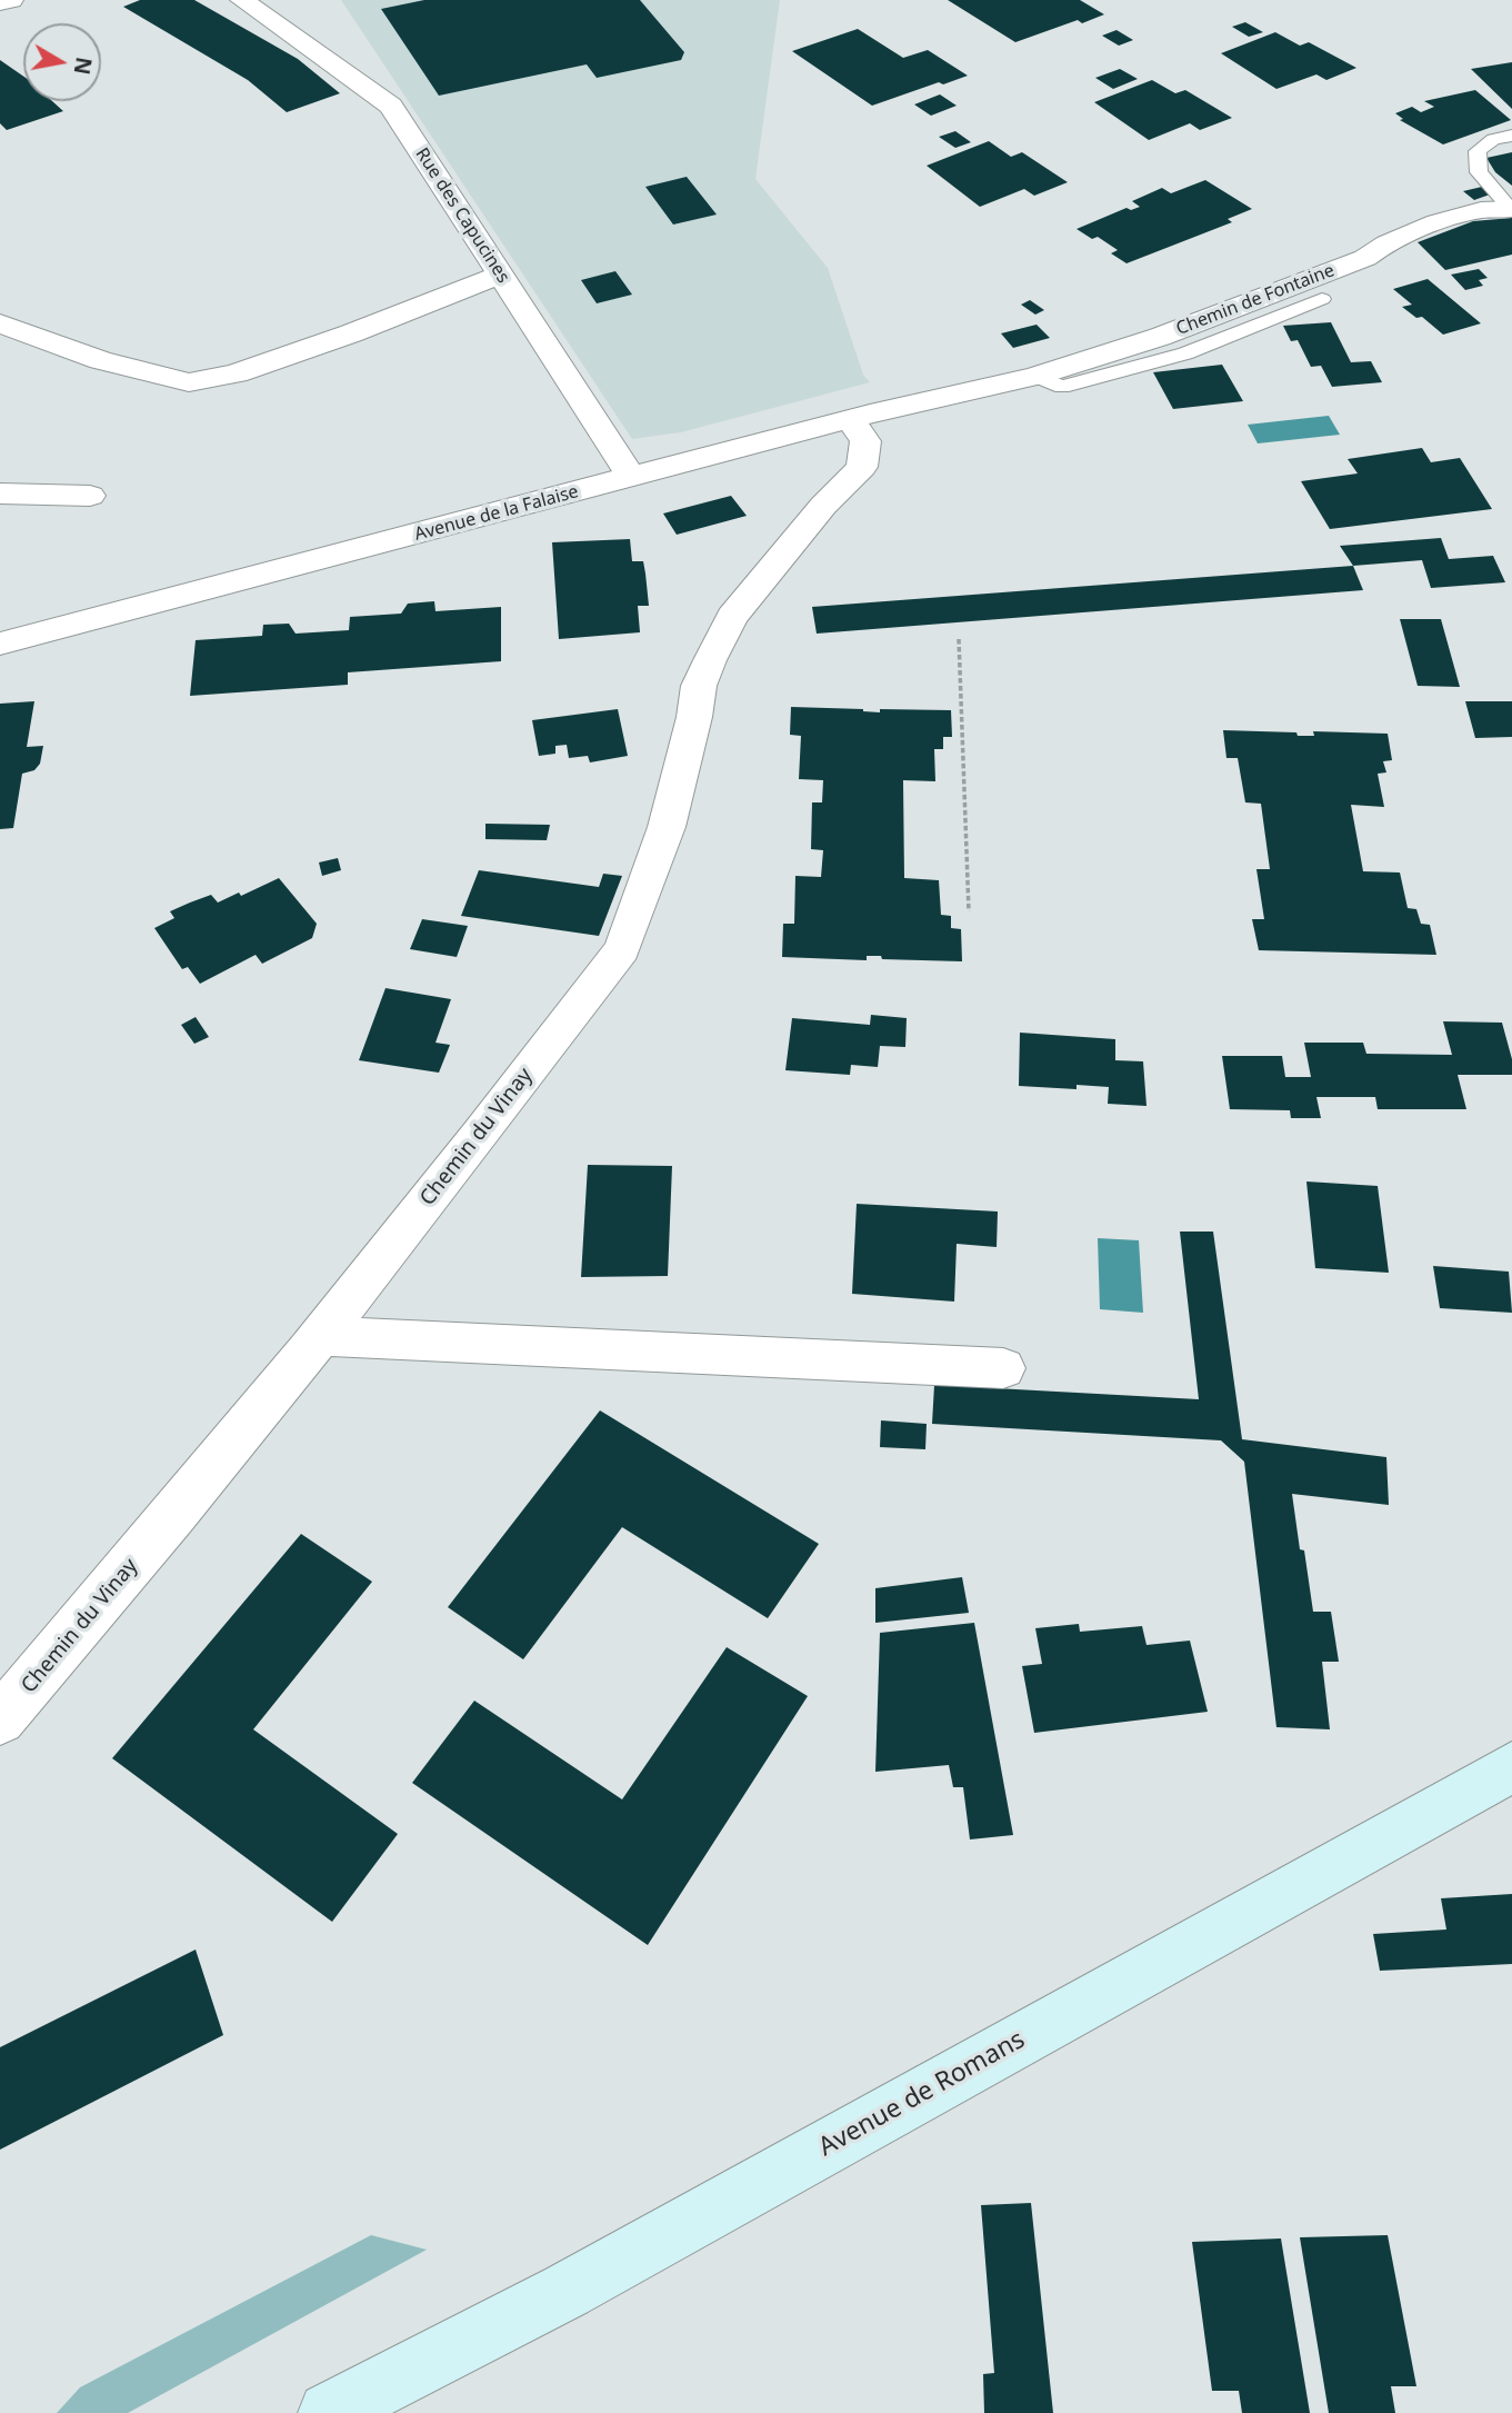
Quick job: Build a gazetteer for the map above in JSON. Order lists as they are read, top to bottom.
{
  "streets": {
    "main road": ["Avenue de Romans"],
    "street": [
      "Rue des Capucines",
      "Chemin de Fontaine",
      "Avenue de la Falaise",
      "Chemin du Vinay"
    ]
  },
  "crossings": [
    ["Rue des Capucines", "Avenue de la Falaise"],
    ["Chemin de Fontaine", "Avenue de la Falaise"],
    ["Avenue de la Falaise", "Chemin du Vinay"]
  ],
  "north": "right"
}
